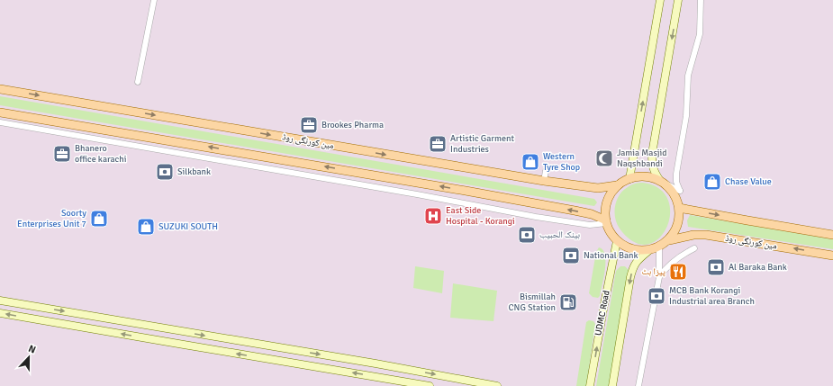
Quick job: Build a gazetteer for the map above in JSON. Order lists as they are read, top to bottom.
{
  "streets": {
    "main road": ["مین کورنگی روڈ"],
    "street": ["UDMC Road"]
  },
  "crossings": [
    ["مین کورنگی روڈ", "UDMC Road"]
  ],
  "places": {
    "office": ["Brookes Pharma", "Artistic Garment Industries", "Bhanero office karachi"],
    "mosque": ["Jamia Masjid Naqshbandi"],
    "shop": [
      "Western Tyre Shop",
      "Chase Value",
      "Soorty Enterprises Unit 7",
      "SUZUKI SOUTH"
    ],
    "bank": [
      "Silkbank",
      "بينک الحبيب",
      "National Bank",
      "Al Baraka Bank",
      "MCB Bank Korangi Industrial area Branch"
    ],
    "hospital": ["East Side Hospital - Korangi"],
    "restaurant": ["پیزا ہٹ"],
    "fuel station": ["Bismillah CNG Station"]
  },
  "north": "top"
}
